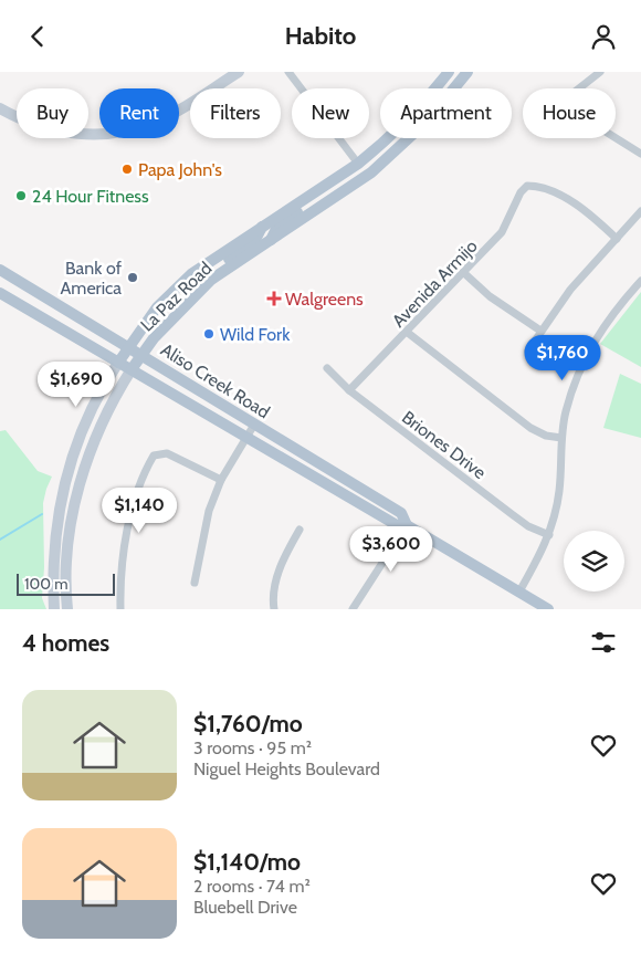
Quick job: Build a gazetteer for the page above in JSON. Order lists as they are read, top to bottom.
{
  "streets": {
    "main road": ["La Paz Road", "Aliso Creek Road"],
    "street": ["Avenida Armijo", "Briones Drive"]
  },
  "crossings": [
    ["Avenida Armijo", "Briones Drive"],
    ["La Paz Road", "Aliso Creek Road"]
  ],
  "places": {
    "other": [
      "Papa John's",
      "24 Hour Fitness",
      "Bank of America",
      "Wild Fork"
    ],
    "health": ["Walgreens"]
  },
  "scale_bar": "100 m",
  "page": {
    "header": "Habito",
    "chip": [
      "Buy",
      "Rent",
      "Filters",
      "New",
      "Apartment",
      "House"
    ],
    "price": [
      "$1,760",
      "$1,690",
      "$1,140",
      "$3,600"
    ],
    "scale": "100 m",
    "heading": "4 homes",
    "list": [
      {
        "name": "$1,760/mo",
        "note": "3 rooms · 95 m² · Niguel Heights Boulevard"
      },
      {
        "name": "$1,140/mo",
        "note": "2 rooms · 74 m² · Bluebell Drive"
      }
    ]
  }
}
